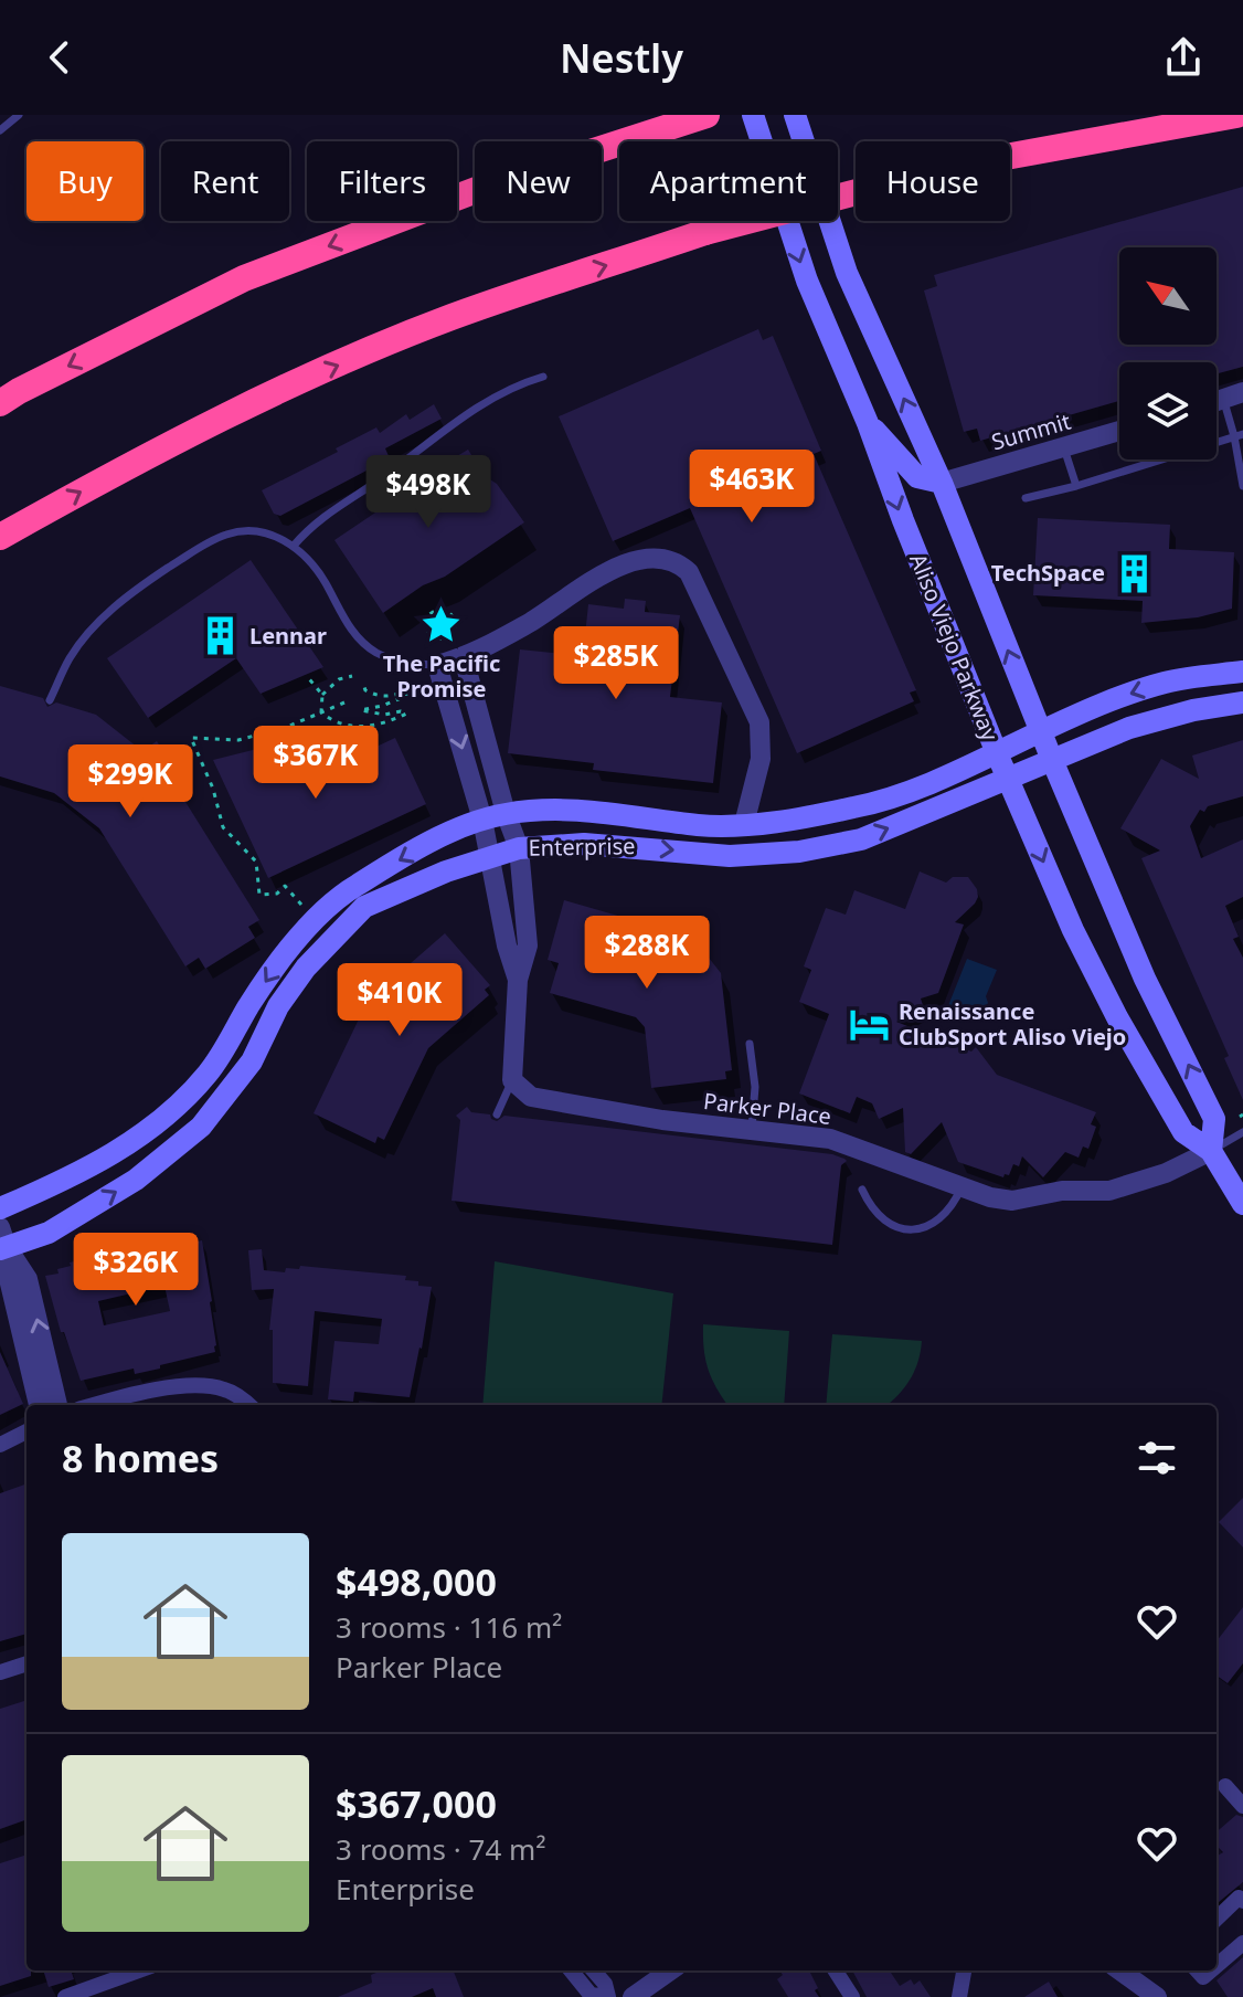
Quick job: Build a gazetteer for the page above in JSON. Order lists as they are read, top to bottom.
{
  "streets": {
    "main road": ["Aliso Viejo Parkway", "Enterprise"],
    "street": ["Summit", "Parker Place"]
  },
  "crossings": [
    ["Summit", "Aliso Viejo Parkway"],
    ["Aliso Viejo Parkway", "Enterprise"],
    ["Aliso Viejo Parkway", "Parker Place"]
  ],
  "places": {
    "building": ["TechSpace", "Lennar"],
    "place": ["The Pacific Promise"],
    "hotel": ["Renaissance ClubSport Aliso Viejo"]
  },
  "north": "top left",
  "page": {
    "header": "Nestly",
    "chip": [
      "Buy",
      "Rent",
      "Filters",
      "New",
      "Apartment",
      "House"
    ],
    "price": [
      "$463K",
      "$498K",
      "$285K",
      "$367K",
      "$299K",
      "$288K",
      "$410K",
      "$326K"
    ],
    "heading": "8 homes",
    "list": [
      {
        "name": "$498,000",
        "note": "3 rooms · 116 m² · Parker Place"
      },
      {
        "name": "$367,000",
        "note": "3 rooms · 74 m² · Enterprise"
      }
    ]
  }
}
